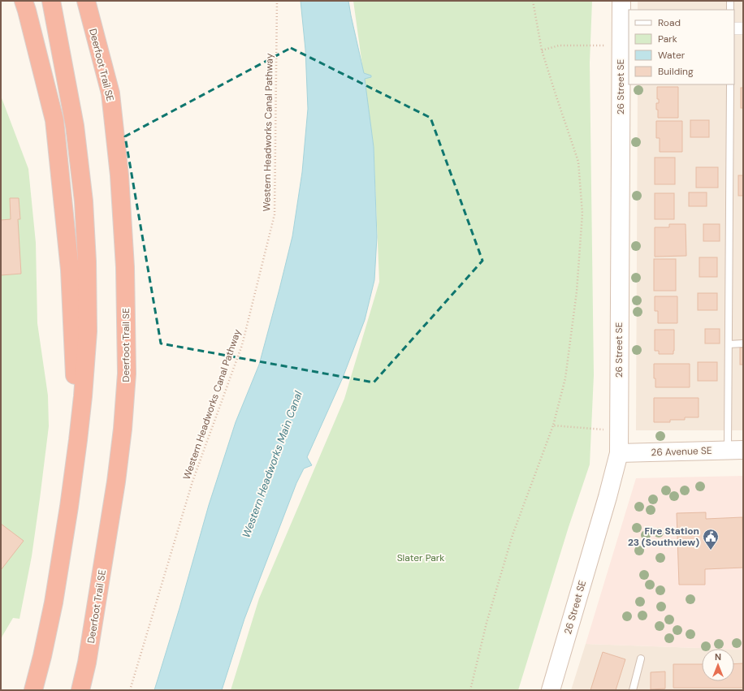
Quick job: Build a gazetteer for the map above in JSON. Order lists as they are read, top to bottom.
{
  "streets": {
    "highway": ["Deerfoot Trail SE"],
    "street": ["26 Street SE", "26 Avenue SE"],
    "path": ["Western Headworks Canal Pathway"]
  },
  "crossings": [
    ["26 Street SE", "26 Avenue SE"]
  ],
  "water": ["Western Headworks Main Canal"],
  "parks": ["Slater Park"],
  "places": {
    "public building": ["Fire Station 23 (Southview)"]
  },
  "legend": [
    "Road",
    "Park",
    "Water",
    "Building"
  ],
  "north": "top"
}
